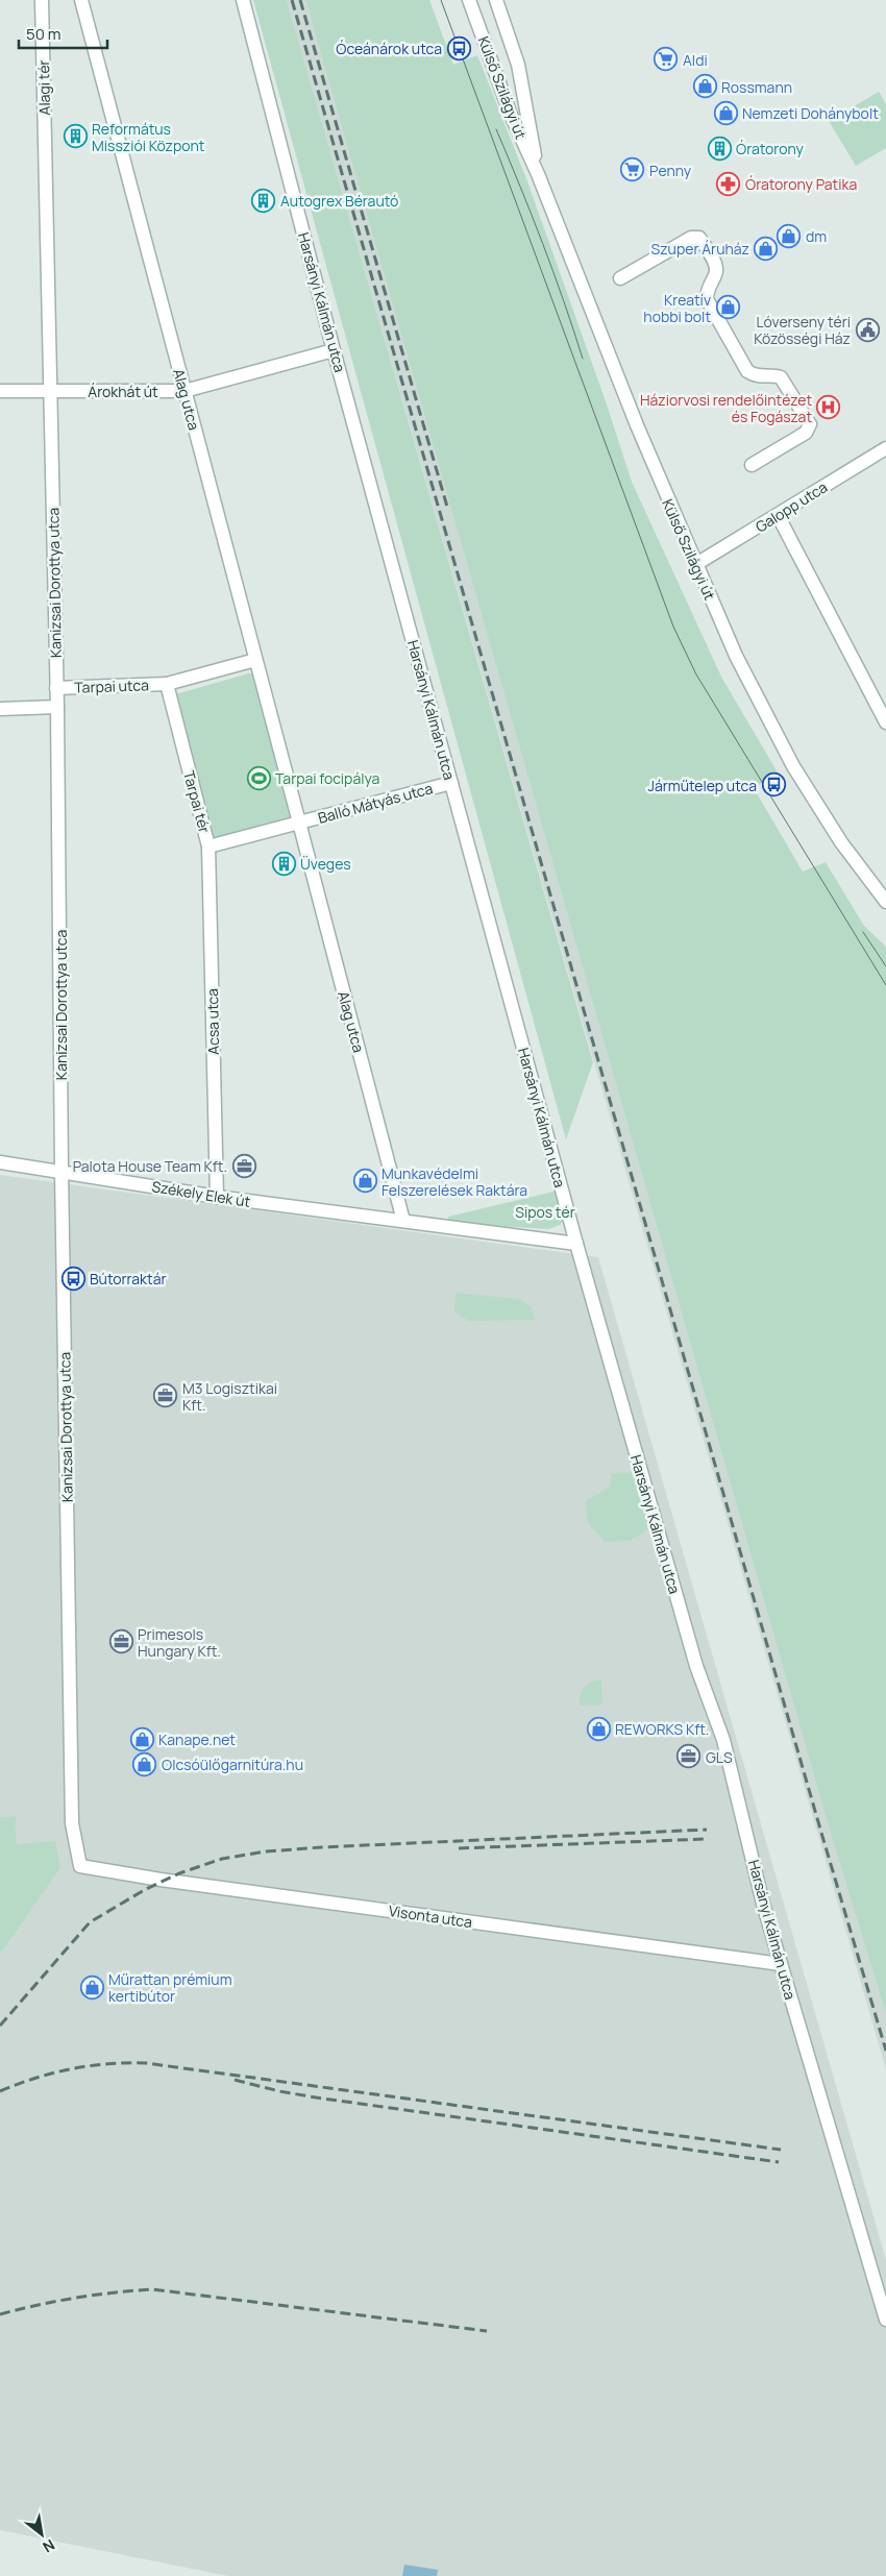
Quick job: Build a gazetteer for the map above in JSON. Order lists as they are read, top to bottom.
{
  "streets": {
    "street": [
      "Alagi tér",
      "Külső Szilágyi út",
      "Harsányi Kálmán utca",
      "Árokhát út",
      "Alag utca",
      "Galopp utca",
      "Kanizsai Dorottya utca",
      "Tarpai utca",
      "Tarpai tér",
      "Balló Mátyás utca",
      "Acsa utca",
      "Székely Elek út",
      "Visonta utca"
    ]
  },
  "crossings": [
    ["Alagi tér", "Kanizsai Dorottya utca"],
    ["Külső Szilágyi út", "Galopp utca"],
    ["Harsányi Kálmán utca", "Árokhát út"],
    ["Harsányi Kálmán utca", "Balló Mátyás utca"],
    ["Harsányi Kálmán utca", "Visonta utca"],
    ["Árokhát út", "Alag utca"],
    ["Árokhát út", "Kanizsai Dorottya utca"],
    ["Alag utca", "Tarpai tér"],
    ["Alag utca", "Balló Mátyás utca"],
    ["Alag utca", "Székely Elek út"],
    ["Kanizsai Dorottya utca", "Tarpai utca"],
    ["Kanizsai Dorottya utca", "Székely Elek út"],
    ["Kanizsai Dorottya utca", "Visonta utca"],
    ["Tarpai utca", "Tarpai tér"],
    ["Tarpai tér", "Balló Mátyás utca"],
    ["Tarpai tér", "Acsa utca"],
    ["Acsa utca", "Székely Elek út"]
  ],
  "parks": ["Sipos tér"],
  "places": {
    "bus stop": ["Óceánárok utca", "Járműtelep utca", "Bútorraktár"],
    "supermarket": ["Aldi", "Penny"],
    "shop": [
      "Rossmann",
      "Nemzeti Dohánybolt",
      "dm",
      "Szuper Áruház",
      "Kreatív hobbi bolt",
      "Munkavédelmi Felszerelések Raktára",
      "REWORKS Kft.",
      "Kanape.net",
      "Olcsóülőgarnitúra.hu",
      "Műrattan prémium kertibútor"
    ],
    "building": [
      "Református Missziói Központ",
      "Óratorony",
      "Autogrex Bérautó",
      "Üveges"
    ],
    "pharmacy": ["Óratorony Patika"],
    "public building": ["Lóverseny téri Közösségi Ház"],
    "hospital": ["Háziorvosi rendelőintézet és Fogászat"],
    "sports": ["Tarpai focipálya"],
    "office": [
      "Palota House Team Kft.",
      "M3 Logisztikai Kft.",
      "Primesols Hungary Kft.",
      "GLS"
    ]
  },
  "scale_bar": "50 m",
  "north": "bottom right"
}
